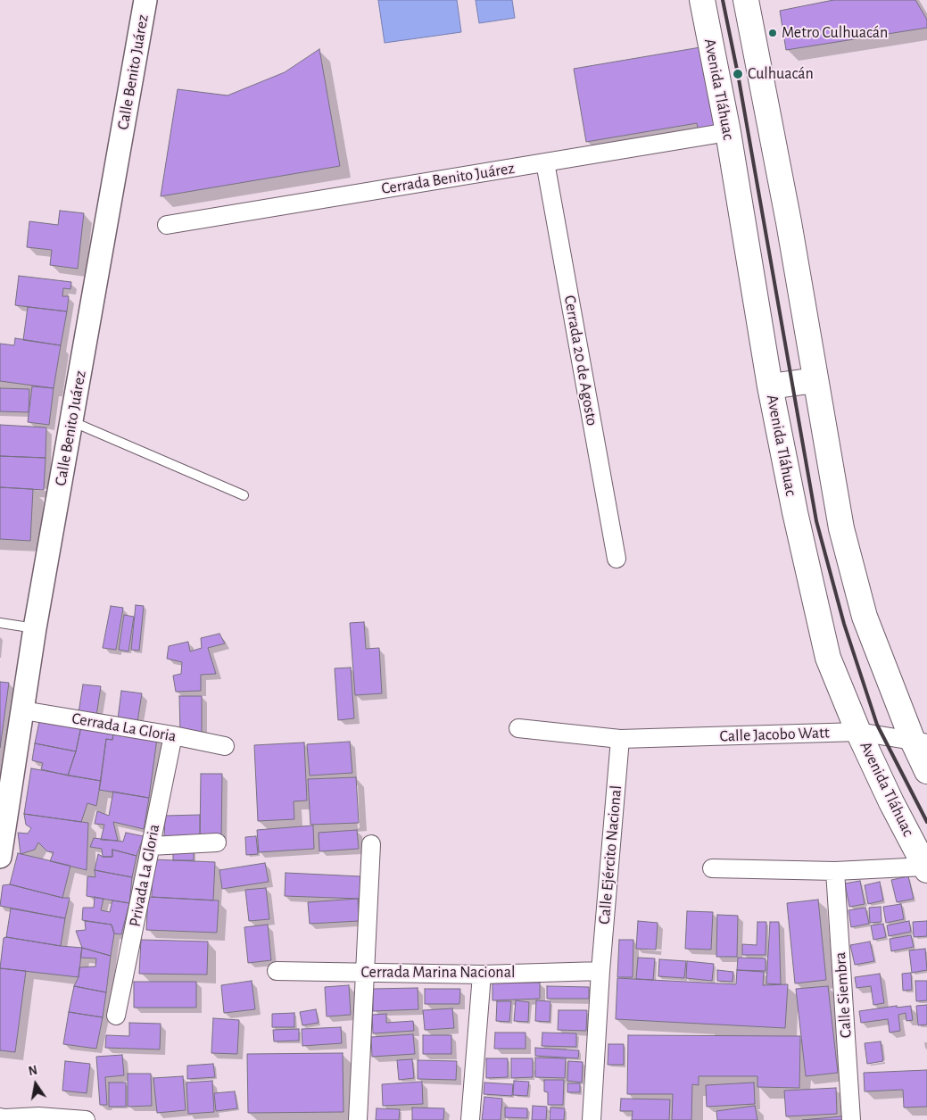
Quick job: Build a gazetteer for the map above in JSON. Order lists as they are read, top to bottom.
{
  "streets": {
    "main road": ["Avenida Tláhuac"],
    "street": [
      "Calle Benito Juárez",
      "Cerrada Benito Juárez",
      "Cerrada 20 de Agosto",
      "Cerrada La Gloria",
      "Calle Jacobo Watt",
      "Calle Ejército Nacional",
      "Privada La Gloria",
      "Cerrada Marina Nacional",
      "Calle Siembra"
    ]
  },
  "crossings": [
    ["Calle Benito Juárez", "Cerrada La Gloria"],
    ["Avenida Tláhuac", "Cerrada Benito Juárez"],
    ["Avenida Tláhuac", "Calle Jacobo Watt"],
    ["Cerrada Benito Juárez", "Cerrada 20 de Agosto"],
    ["Cerrada La Gloria", "Privada La Gloria"],
    ["Calle Jacobo Watt", "Calle Ejército Nacional"],
    ["Calle Ejército Nacional", "Cerrada Marina Nacional"]
  ],
  "places": ["Metro Culhuacán", "Culhuacán"],
  "north": "top"
}
